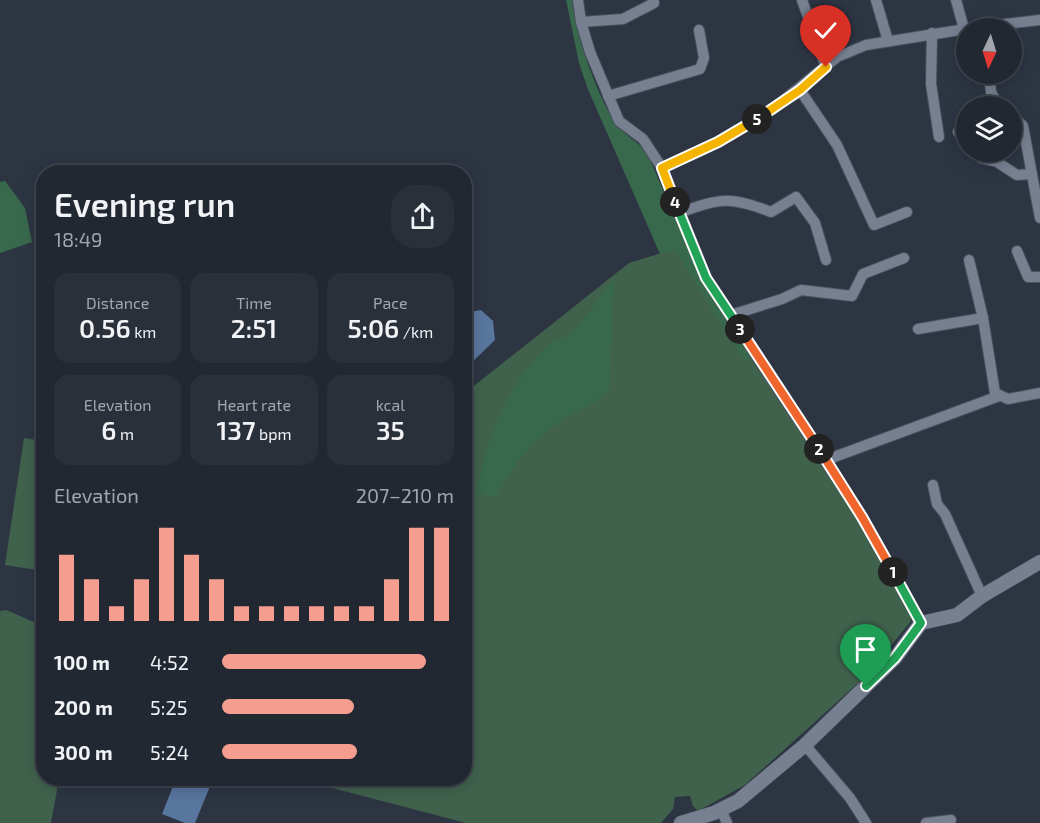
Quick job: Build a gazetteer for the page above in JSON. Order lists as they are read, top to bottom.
{
  "north": "bottom",
  "page": {
    "pins": [
      "5",
      "4",
      "3",
      "2",
      "1"
    ],
    "heading": ["Evening run", "18:49"],
    "stats": [
      ["Distance", "0.56 km"],
      ["Time", "2:51"],
      ["Pace", "5:06 /km"],
      ["Elevation", "6 m"],
      ["Heart rate", "137 bpm"],
      ["kcal", "35"]
    ],
    "chart": ["Elevation", "207–210 m"],
    "list": [
      {
        "name": "100 m",
        "note": "4:52"
      },
      {
        "name": "200 m",
        "note": "5:25"
      },
      {
        "name": "300 m",
        "note": "5:24"
      }
    ]
  }
}
